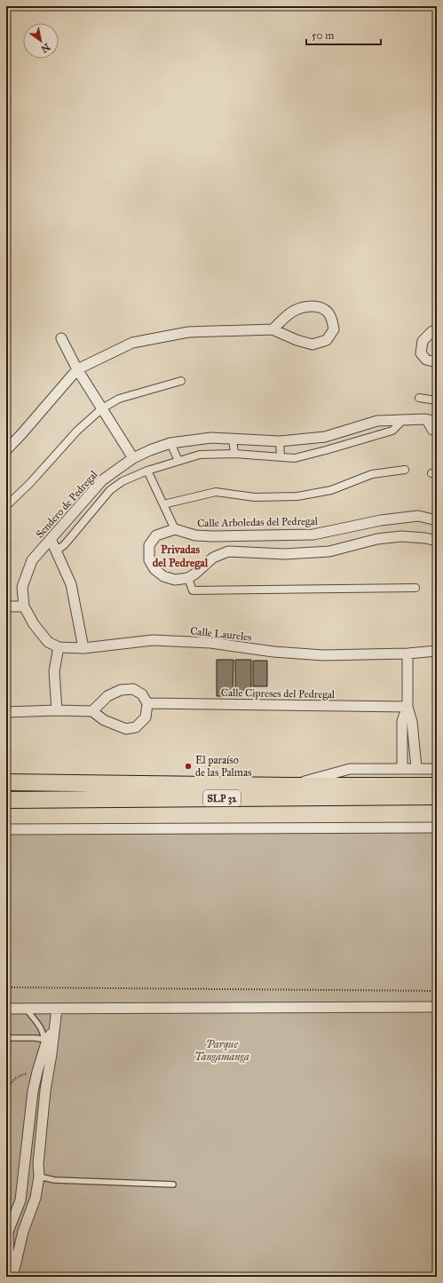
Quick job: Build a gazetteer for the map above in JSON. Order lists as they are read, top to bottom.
{
  "streets": {
    "highway": ["SLP 32"],
    "street": [
      "Sendero de Pedregal",
      "Calle Arboledas del Pedregal",
      "Calle Laureles",
      "Calle Cipreses del Pedregal"
    ]
  },
  "districts": ["Privadas del Pedregal"],
  "parks": ["Parque Tangamanga"],
  "places": ["El paraíso de las Palmas"],
  "scale_bar": "50 m",
  "north": "bottom right"
}
